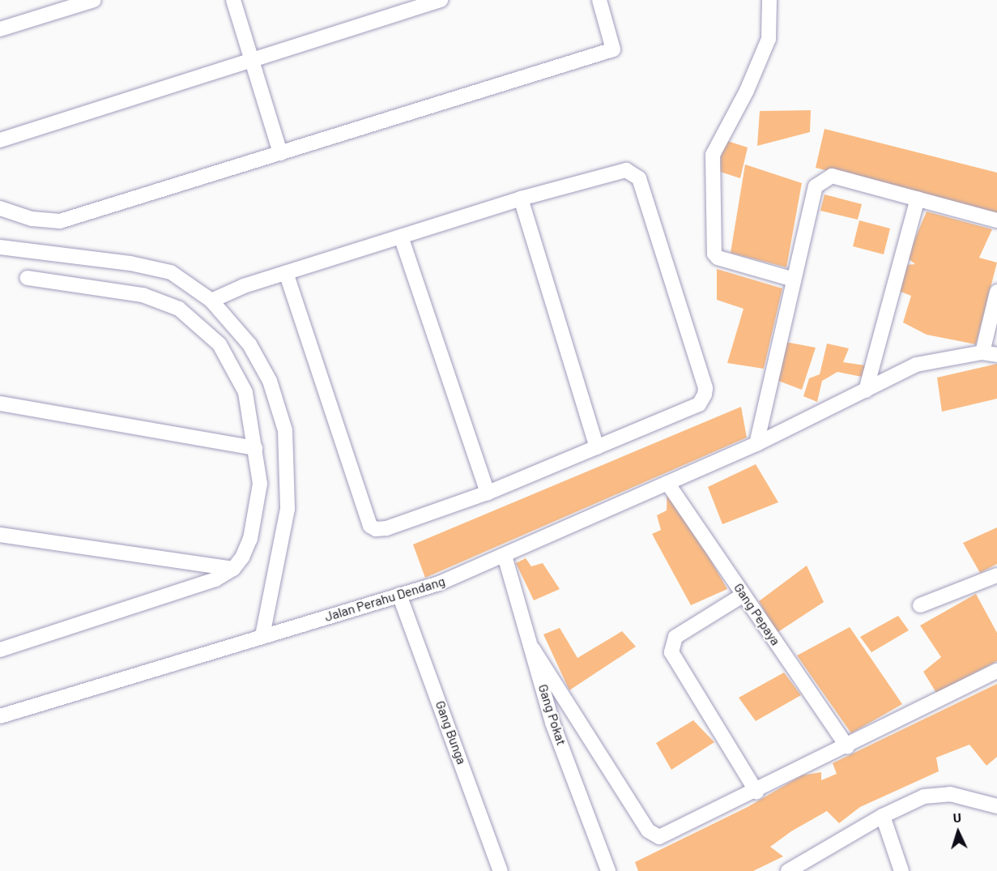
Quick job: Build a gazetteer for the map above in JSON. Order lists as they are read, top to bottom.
{
  "streets": {
    "street": [
      "Jalan Perahu Dendang",
      "Gang Pepaya",
      "Gang Pokat",
      "Gang Bunga"
    ]
  },
  "crossings": [
    ["Jalan Perahu Dendang", "Gang Pepaya"],
    ["Jalan Perahu Dendang", "Gang Pokat"],
    ["Jalan Perahu Dendang", "Gang Bunga"]
  ],
  "north": "top"
}
